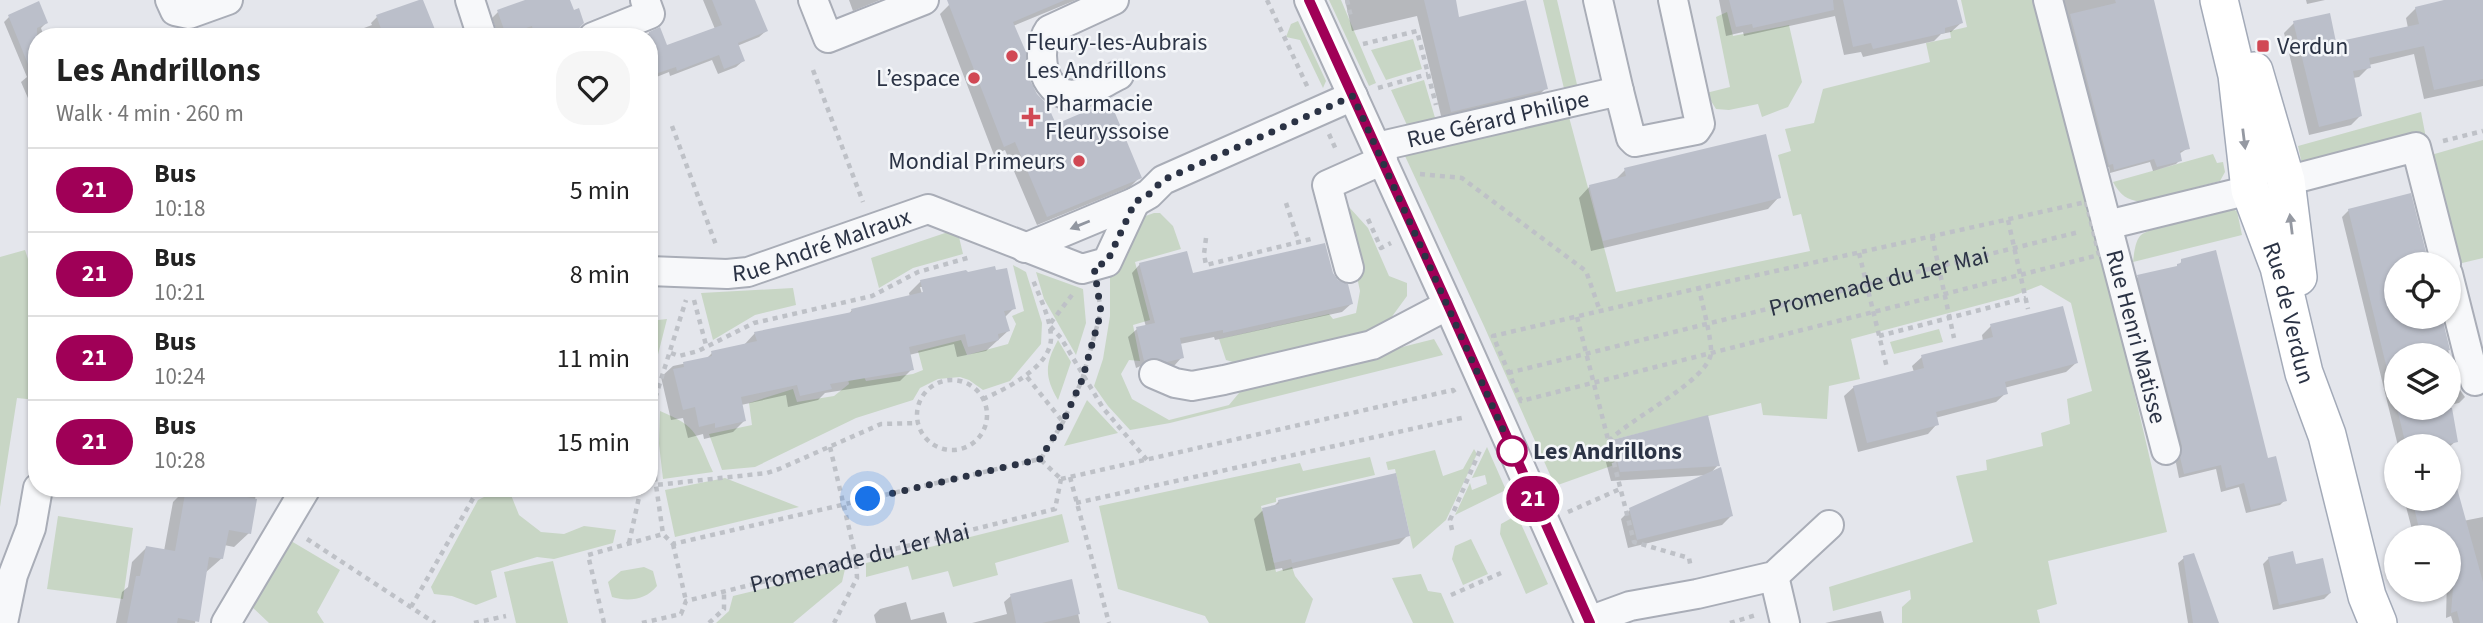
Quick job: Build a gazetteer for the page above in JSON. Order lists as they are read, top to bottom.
{
  "streets": {
    "main road": ["Rue de Verdun"],
    "street": ["Rue Gérard Philipe", "Rue André Malraux", "Rue Henri Matisse"],
    "path": ["Promenade du 1er Mai"]
  },
  "crossings": [
    ["Promenade du 1er Mai", "Rue Henri Matisse"]
  ],
  "places": {
    "transit": ["Verdun"],
    "other": [
      "Fleury-les-Aubrais Les Andrillons",
      "L’espace",
      "Mondial Primeurs",
      "Les Andrillons"
    ],
    "health": ["Pharmacie Fleuryssoise"]
  },
  "lines": ["bus line 21"],
  "page": {
    "on_map": "21",
    "heading": ["Les Andrillons", "Walk · 4 min · 260 m"],
    "list": [
      {
        "mark": "21",
        "name": "Bus",
        "note": "10:18",
        "value": "5 min"
      },
      {
        "mark": "21",
        "name": "Bus",
        "note": "10:21",
        "value": "8 min"
      },
      {
        "mark": "21",
        "name": "Bus",
        "note": "10:24",
        "value": "11 min"
      },
      {
        "mark": "21",
        "name": "Bus",
        "note": "10:28",
        "value": "15 min"
      }
    ],
    "map_buttons": ["+", "−"]
  }
}
